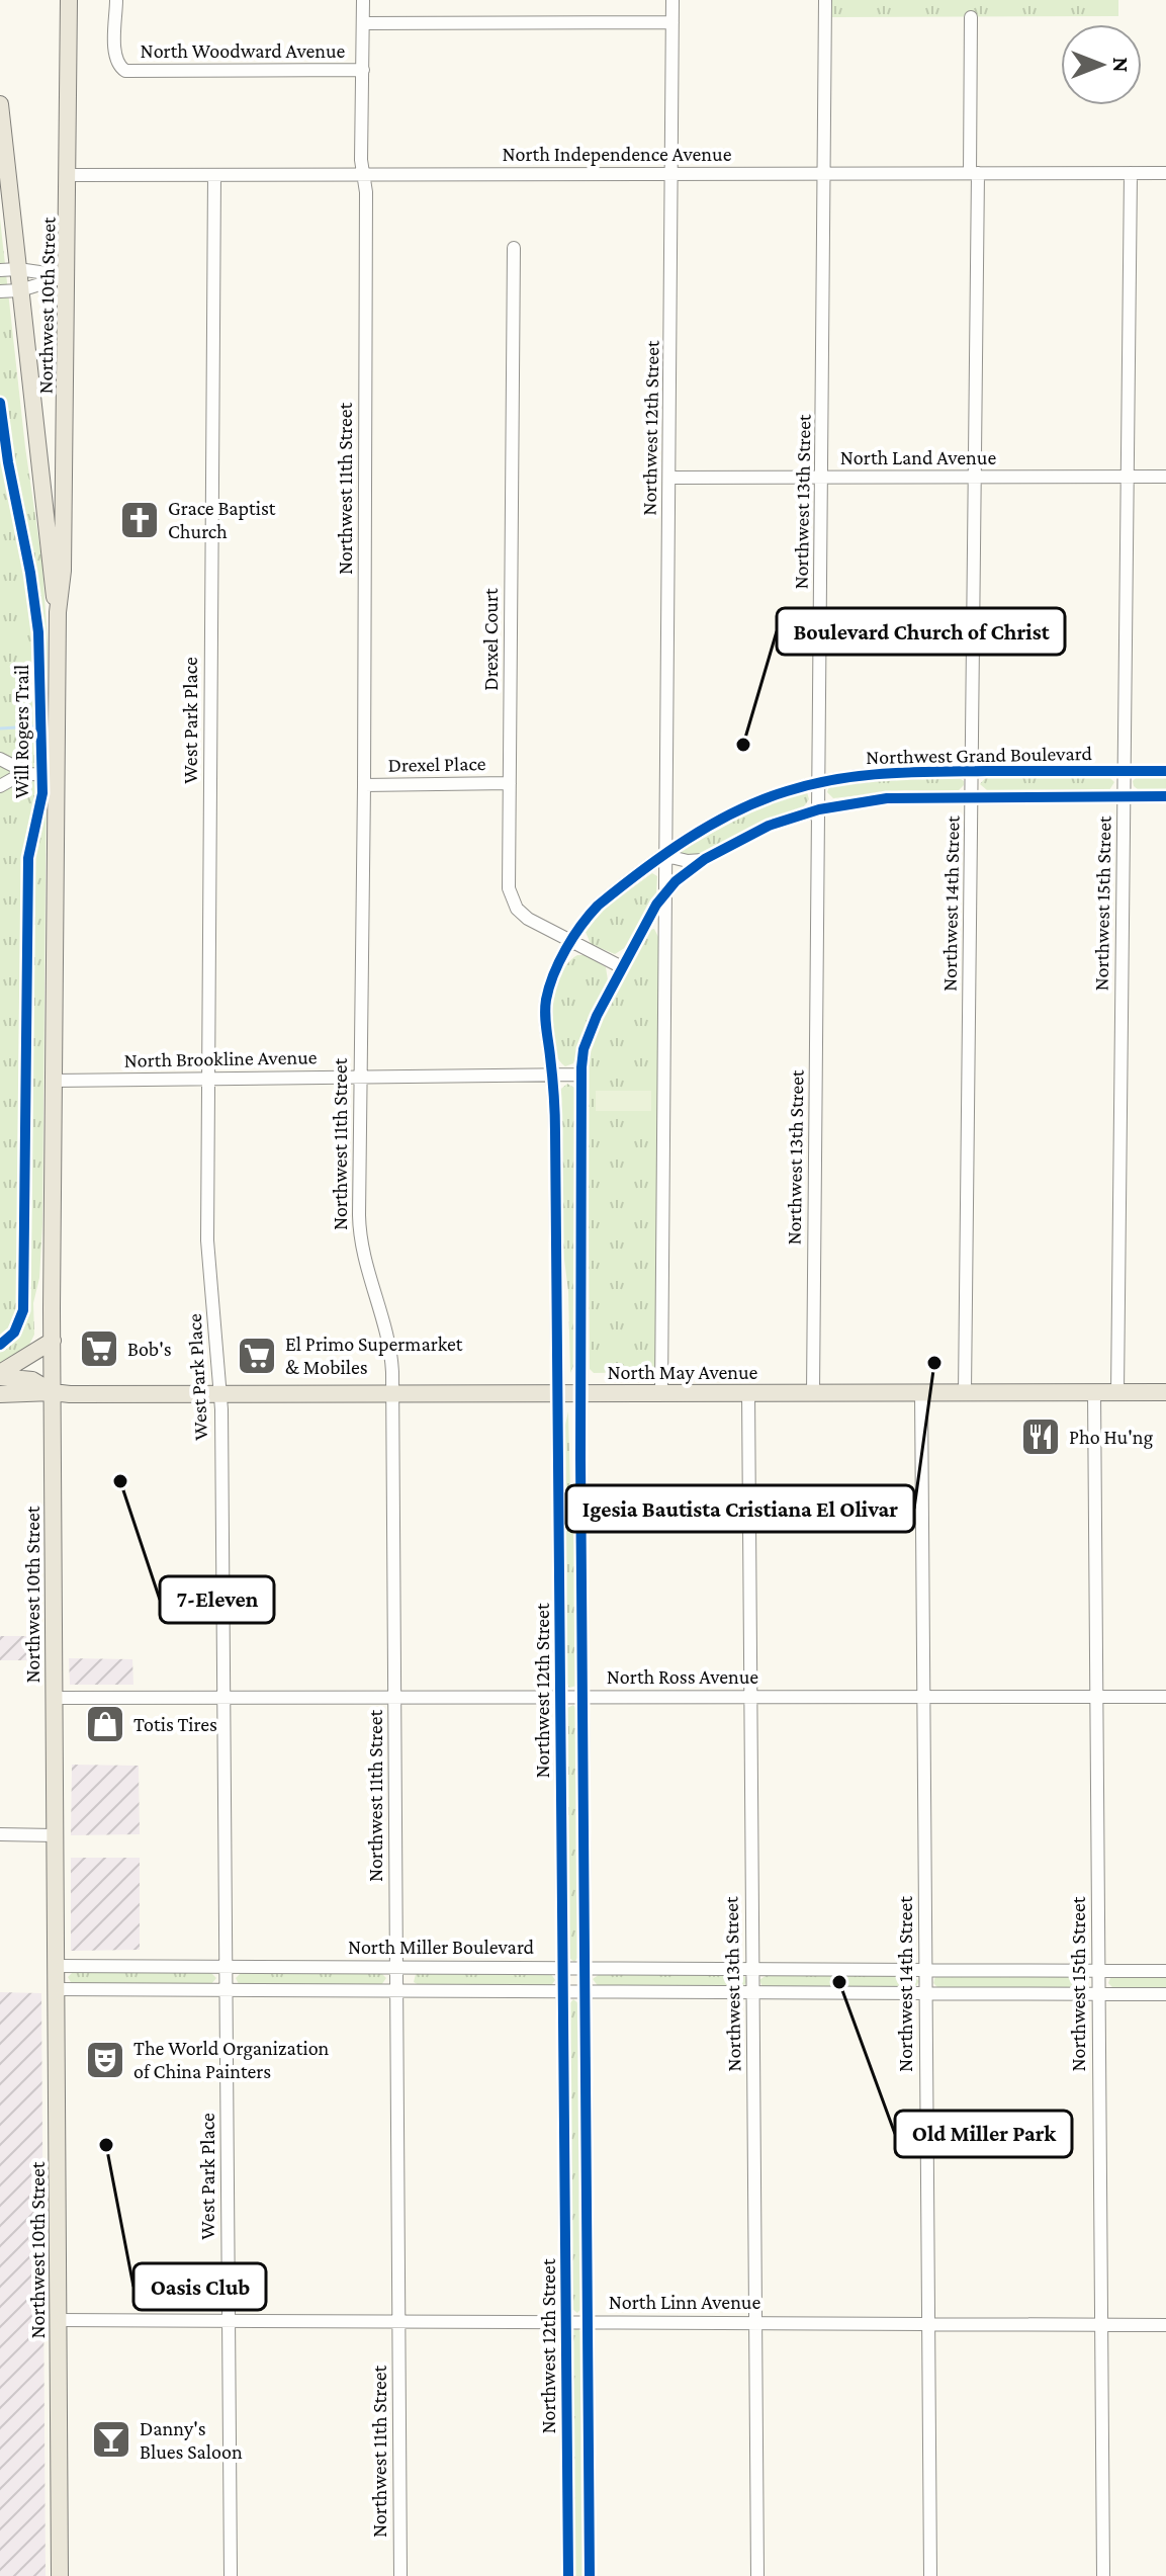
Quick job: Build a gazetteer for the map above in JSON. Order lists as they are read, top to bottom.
{
  "streets": {
    "main road": ["Northwest 10th Street", "North May Avenue"],
    "street": [
      "North Woodward Avenue",
      "North Independence Avenue",
      "Northwest 12th Street",
      "North Land Avenue",
      "Northwest 11th Street",
      "Northwest 13th Street",
      "Drexel Court",
      "West Park Place",
      "Northwest Grand Boulevard",
      "Drexel Place",
      "Northwest 14th Street",
      "Northwest 15th Street",
      "North Brookline Avenue",
      "North Ross Avenue",
      "North Miller Boulevard",
      "North Linn Avenue"
    ],
    "cycle path": ["Will Rogers Trail"]
  },
  "crossings": [
    ["North Woodward Avenue", "Northwest 12th Street"],
    ["North Woodward Avenue", "Northwest 11th Street"],
    ["North Independence Avenue", "Northwest 10th Street"],
    ["North Independence Avenue", "Northwest 12th Street"],
    ["North Independence Avenue", "Northwest 11th Street"],
    ["North Independence Avenue", "Northwest 13th Street"],
    ["North Independence Avenue", "West Park Place"],
    ["North Independence Avenue", "Northwest 14th Street"],
    ["North Independence Avenue", "Northwest 15th Street"],
    ["Northwest 10th Street", "North Brookline Avenue"],
    ["Northwest 10th Street", "North May Avenue"],
    ["Northwest 10th Street", "North Ross Avenue"],
    ["Northwest 10th Street", "North Miller Boulevard"],
    ["Northwest 10th Street", "North Linn Avenue"],
    ["Northwest 12th Street", "North Land Avenue"],
    ["Northwest 12th Street", "Drexel Court"],
    ["Northwest 12th Street", "Northwest Grand Boulevard"],
    ["Northwest 12th Street", "North Brookline Avenue"],
    ["Northwest 12th Street", "North May Avenue"],
    ["Northwest 12th Street", "North Ross Avenue"],
    ["Northwest 12th Street", "North Miller Boulevard"],
    ["Northwest 12th Street", "North Linn Avenue"],
    ["North Land Avenue", "Northwest 13th Street"],
    ["North Land Avenue", "Northwest 14th Street"],
    ["North Land Avenue", "Northwest 15th Street"],
    ["Northwest 11th Street", "Drexel Place"],
    ["Northwest 11th Street", "North Brookline Avenue"],
    ["Northwest 11th Street", "North May Avenue"],
    ["Northwest 11th Street", "North Ross Avenue"],
    ["Northwest 11th Street", "North Miller Boulevard"],
    ["Northwest 11th Street", "North Linn Avenue"],
    ["Northwest 13th Street", "Northwest Grand Boulevard"],
    ["Northwest 13th Street", "North May Avenue"],
    ["Northwest 13th Street", "North Ross Avenue"],
    ["Northwest 13th Street", "North Miller Boulevard"],
    ["Northwest 13th Street", "North Linn Avenue"],
    ["Drexel Court", "Drexel Place"],
    ["West Park Place", "North Brookline Avenue"],
    ["West Park Place", "North May Avenue"],
    ["West Park Place", "North Ross Avenue"],
    ["West Park Place", "North Miller Boulevard"],
    ["West Park Place", "North Linn Avenue"],
    ["Northwest Grand Boulevard", "Northwest 14th Street"],
    ["Northwest Grand Boulevard", "Northwest 15th Street"],
    ["Northwest 14th Street", "North May Avenue"],
    ["Northwest 14th Street", "North Ross Avenue"],
    ["Northwest 14th Street", "North Miller Boulevard"],
    ["Northwest 14th Street", "North Linn Avenue"],
    ["Northwest 15th Street", "North May Avenue"],
    ["Northwest 15th Street", "North Ross Avenue"],
    ["Northwest 15th Street", "North Miller Boulevard"],
    ["Northwest 15th Street", "North Linn Avenue"]
  ],
  "places": {
    "church": ["Grace Baptist Church"],
    "other": [
      "Boulevard Church of Christ",
      "Igesia Bautista Cristiana El Olivar",
      "7-Eleven",
      "Old Miller Park",
      "Oasis Club"
    ],
    "supermarket": ["Bob's", "El Primo Supermarket & Mobiles"],
    "restaurant": ["Pho Hu'ng"],
    "shop": ["Totis Tires"],
    "theatre": ["The World Organization of China Painters"],
    "bar": ["Danny's Blues Saloon"]
  },
  "north": "right"
}
